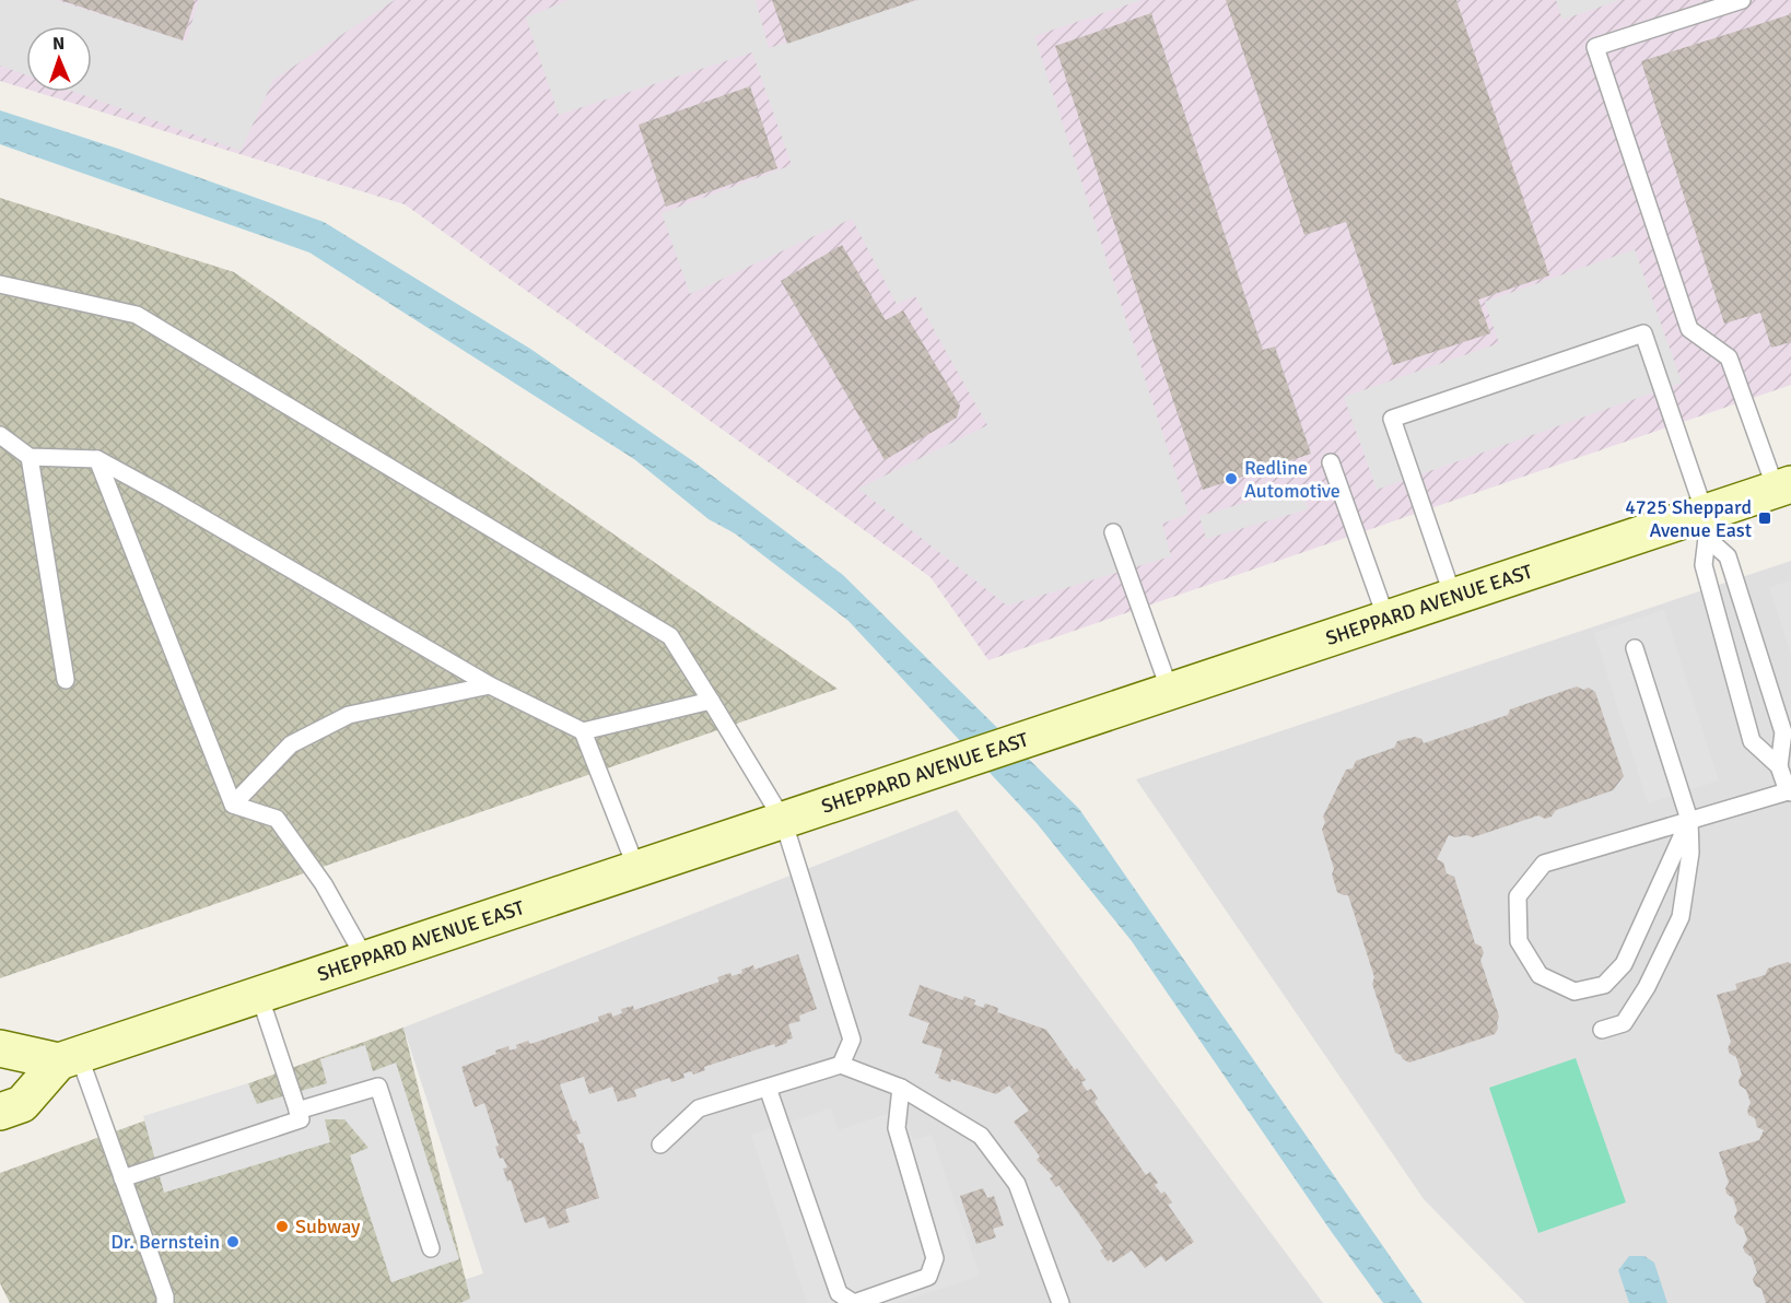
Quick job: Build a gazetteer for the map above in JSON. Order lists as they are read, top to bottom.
{
  "streets": {
    "main road": ["SHEPPARD AVENUE EAST"]
  },
  "places": {
    "other": ["Redline Automotive", "Subway", "Dr. Bernstein"],
    "transit": ["4725 Sheppard Avenue East"]
  },
  "north": "top"
}
